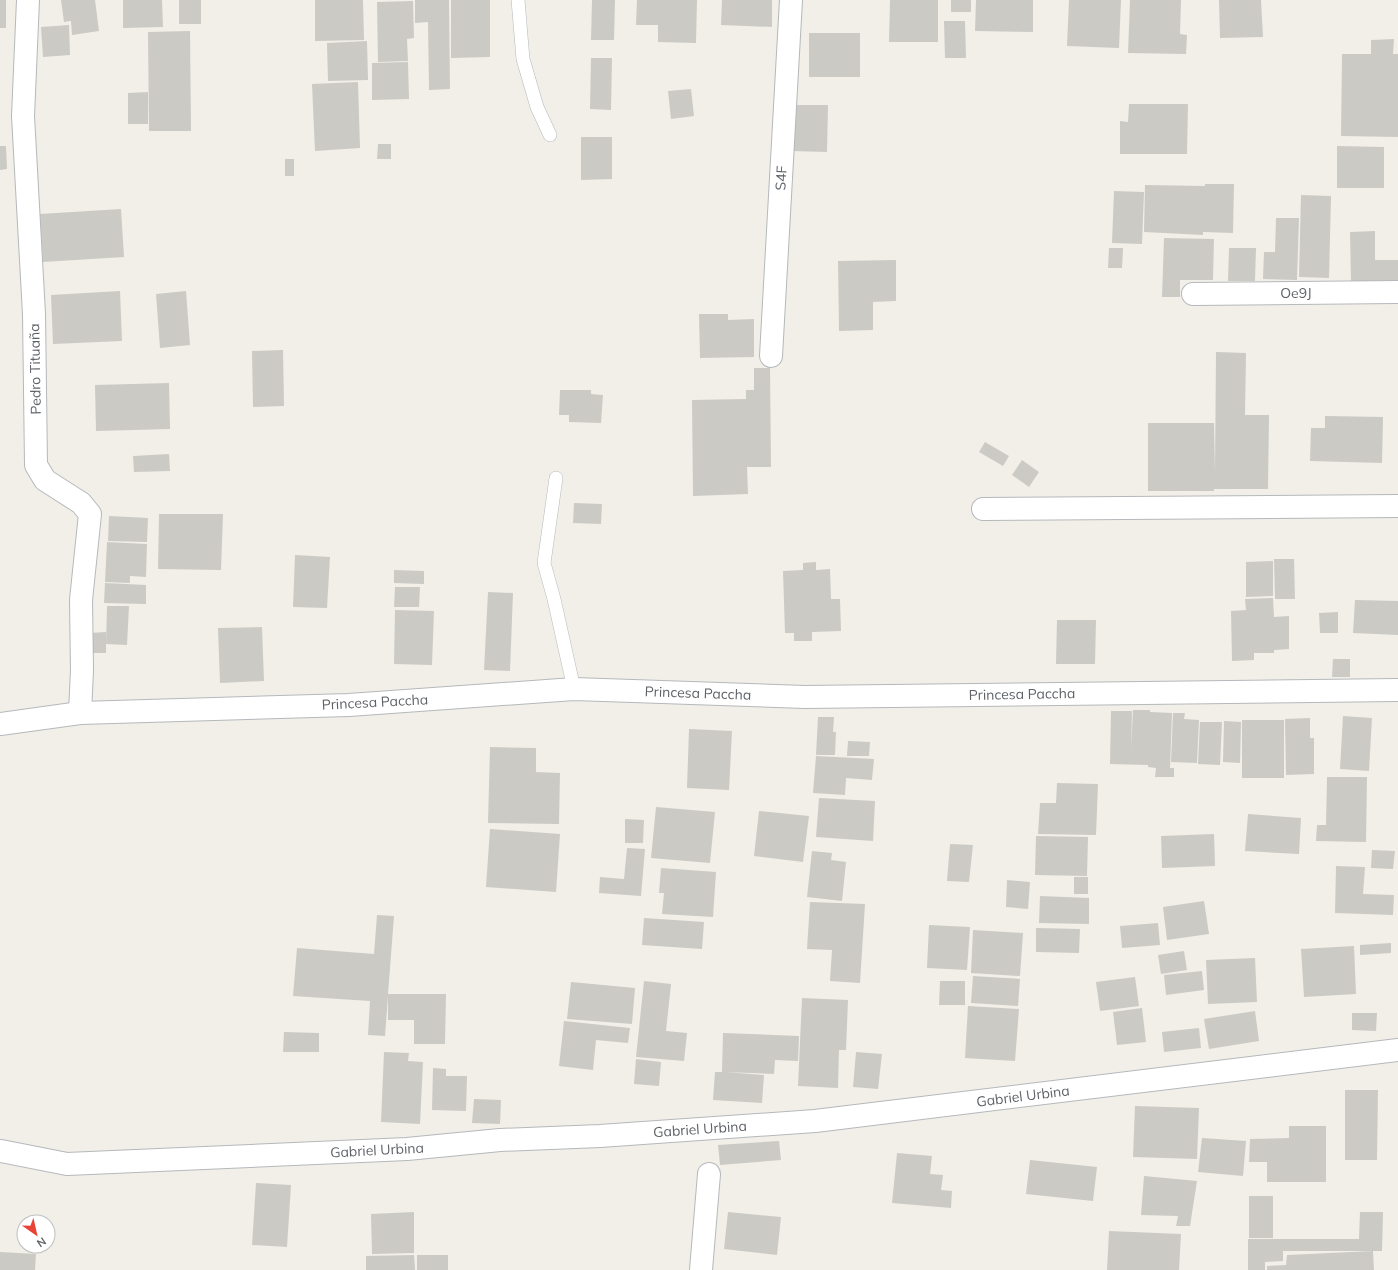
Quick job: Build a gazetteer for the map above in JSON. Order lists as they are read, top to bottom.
{
  "streets": {
    "street": [
      "S4F",
      "Oe9J",
      "Pedro Tituaña",
      "Princesa Paccha",
      "Gabriel Urbina"
    ]
  },
  "crossings": [
    ["Pedro Tituaña", "Princesa Paccha"]
  ],
  "north": "bottom right"
}
